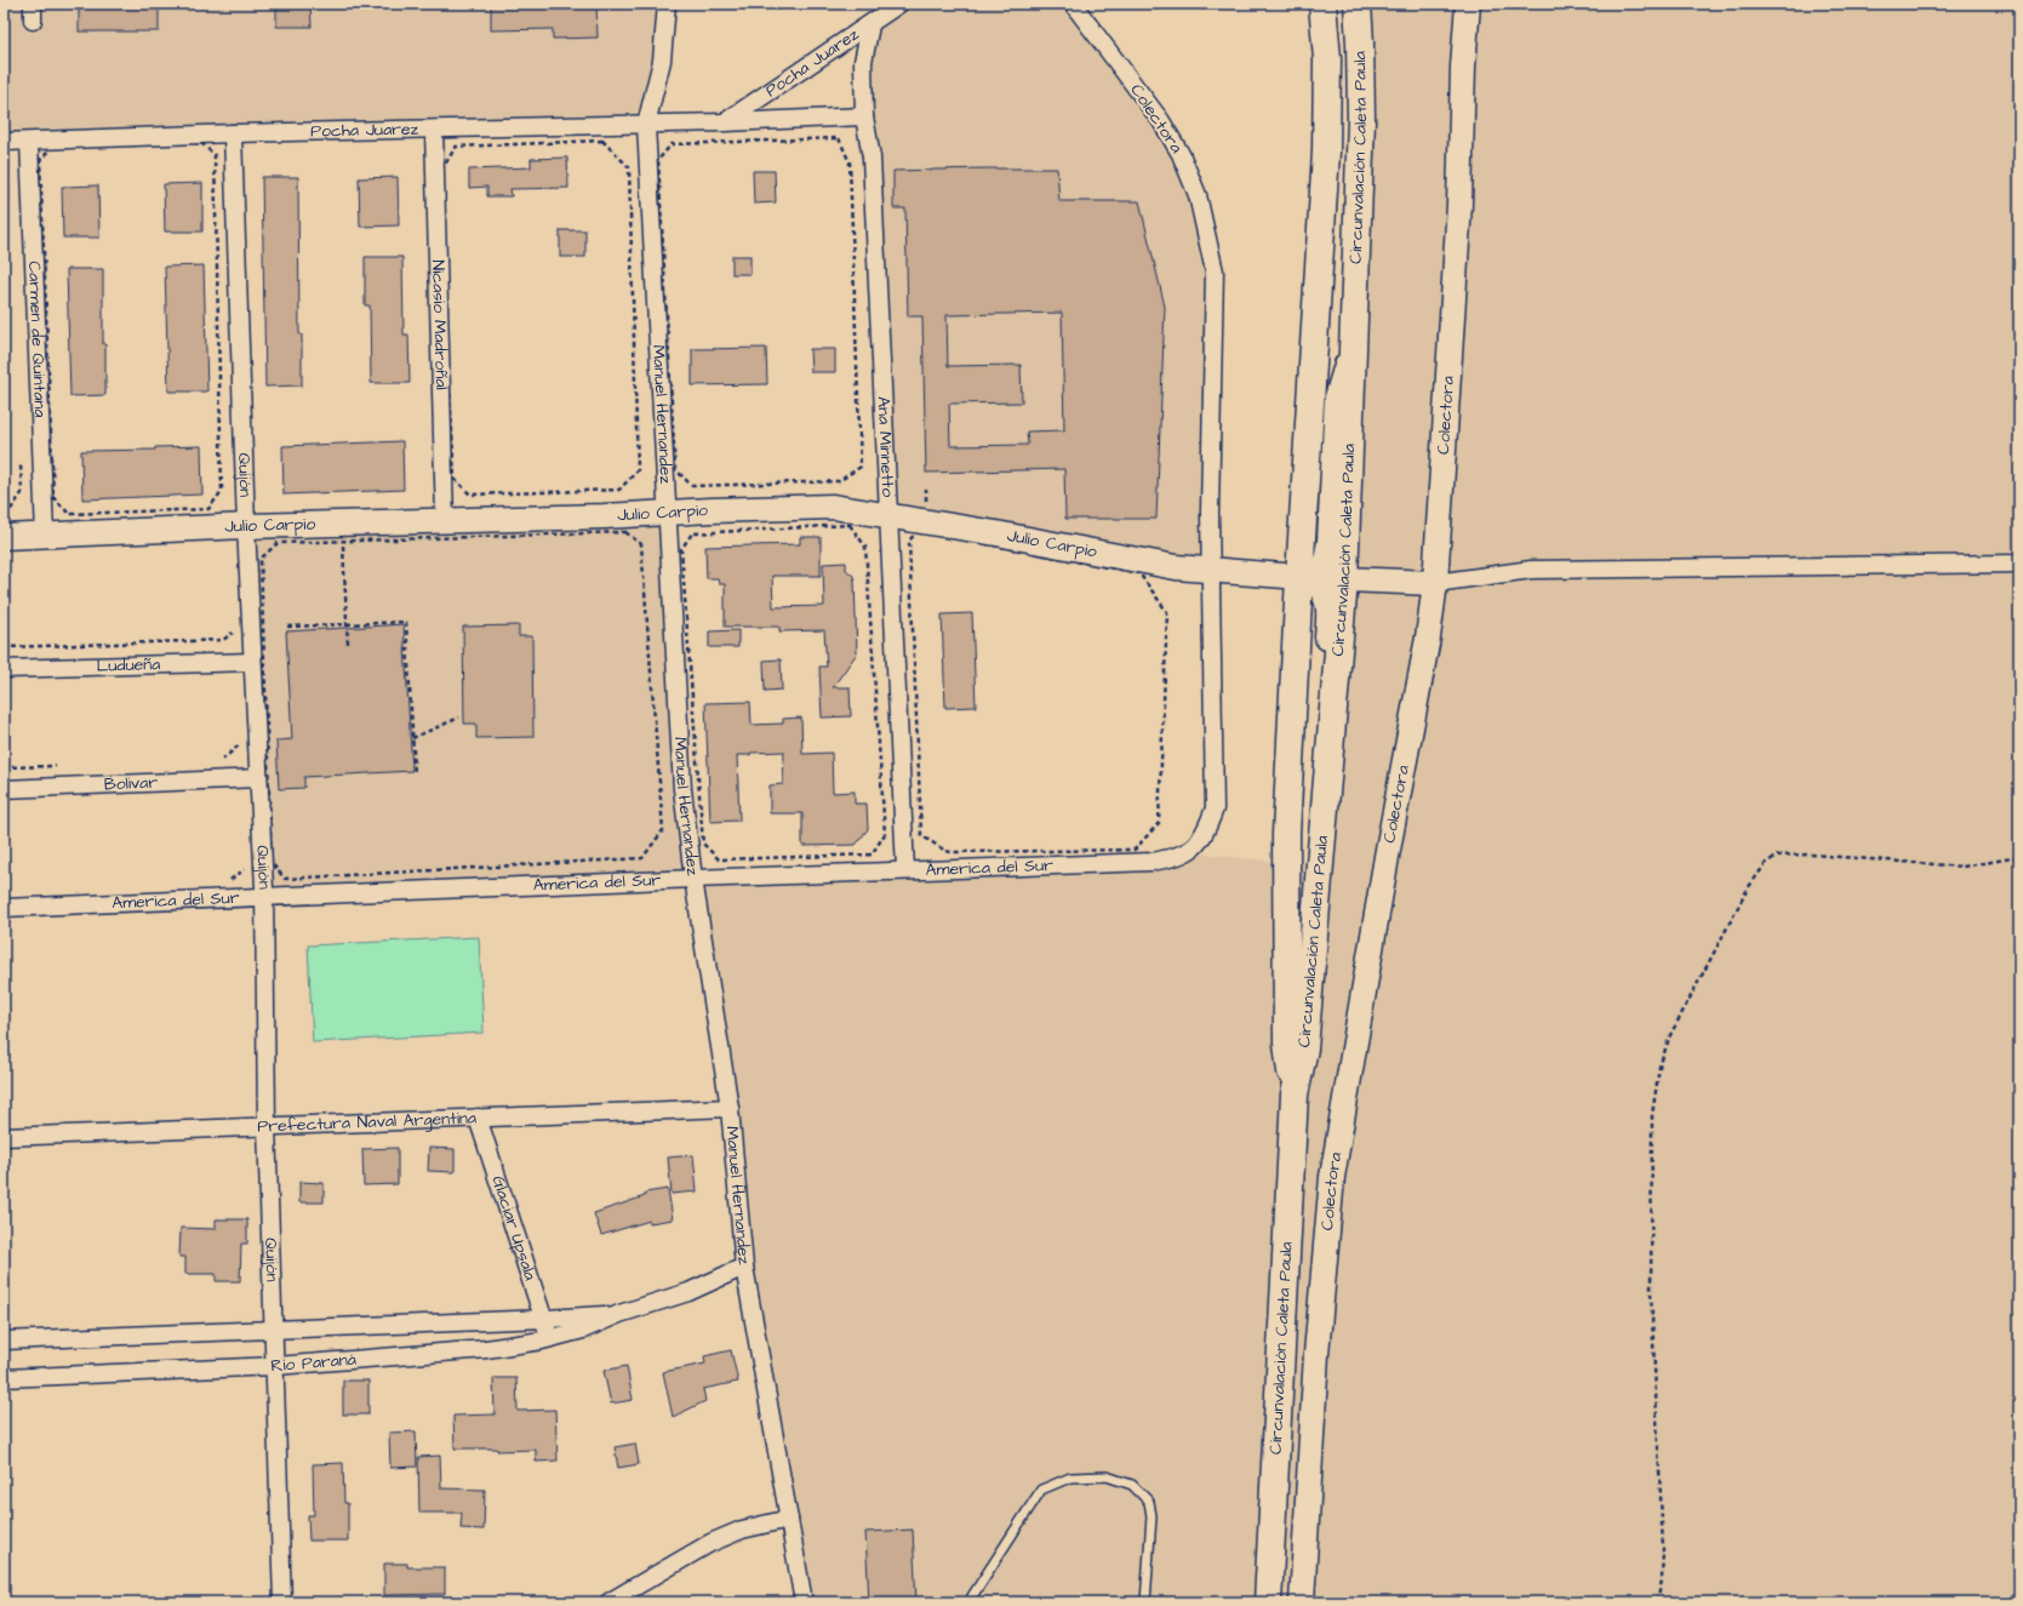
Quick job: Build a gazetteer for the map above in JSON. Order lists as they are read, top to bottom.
{
  "streets": {
    "highway": ["Circunvalación Caleta Paula"],
    "street": [
      "Pocha Juarez",
      "Colectora",
      "Nicasio Madroñal",
      "Carmen de Quintana",
      "Manuel Hernandez",
      "Ana Minnetto",
      "Quijón",
      "Julio Carpio",
      "Ludueña",
      "Bolivar",
      "America del Sur",
      "Prefectura Naval Argentina",
      "Glaciar Upsala",
      "Río Paraná"
    ]
  },
  "crossings": [
    ["Pocha Juarez", "Nicasio Madroñal"],
    ["Pocha Juarez", "Carmen de Quintana"],
    ["Pocha Juarez", "Manuel Hernandez"],
    ["Pocha Juarez", "Ana Minnetto"],
    ["Pocha Juarez", "Quijón"],
    ["Colectora", "Julio Carpio"],
    ["Colectora", "America del Sur"],
    ["Circunvalación Caleta Paula", "Julio Carpio"],
    ["Nicasio Madroñal", "Julio Carpio"],
    ["Carmen de Quintana", "Julio Carpio"],
    ["Manuel Hernandez", "Julio Carpio"],
    ["Manuel Hernandez", "America del Sur"],
    ["Manuel Hernandez", "Prefectura Naval Argentina"],
    ["Manuel Hernandez", "Río Paraná"],
    ["Ana Minnetto", "Julio Carpio"],
    ["Ana Minnetto", "America del Sur"],
    ["Quijón", "Julio Carpio"],
    ["Quijón", "Ludueña"],
    ["Quijón", "Bolivar"],
    ["Quijón", "America del Sur"],
    ["Quijón", "Prefectura Naval Argentina"],
    ["Quijón", "Río Paraná"],
    ["Prefectura Naval Argentina", "Glaciar Upsala"],
    ["Glaciar Upsala", "Río Paraná"]
  ]
}
